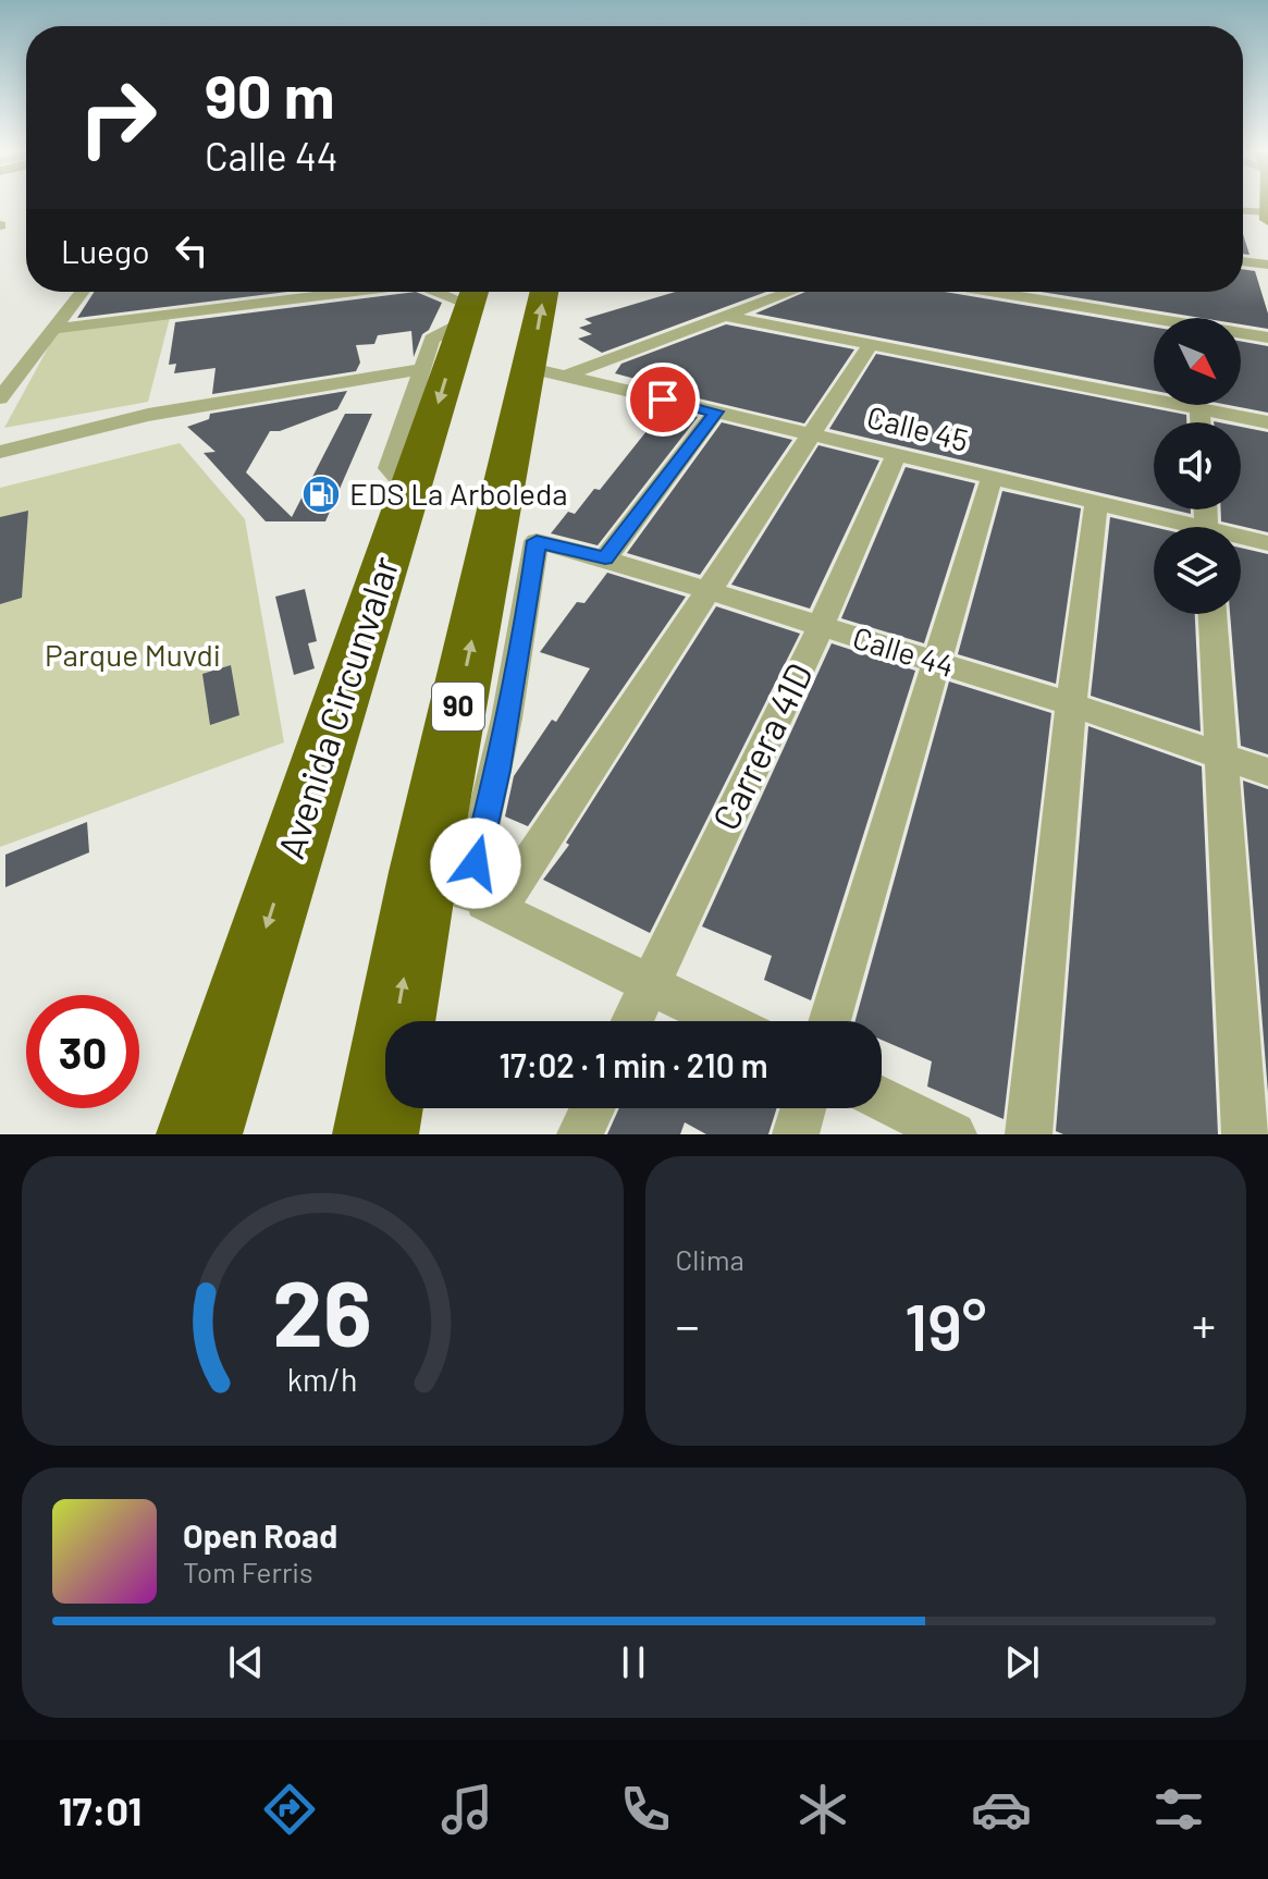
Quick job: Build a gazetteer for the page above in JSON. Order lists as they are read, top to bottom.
{
  "streets": {
    "highway": ["90", "Avenida Circunvalar"],
    "street": ["Calle 45", "Calle 44", "Carrera 41D"]
  },
  "crossings": [
    ["Calle 45", "90"],
    ["Calle 45", "Carrera 41D"],
    ["Calle 44", "90"],
    ["Calle 44", "Carrera 41D"]
  ],
  "parks": ["Parque Muvdi"],
  "places": {
    "fuel station": ["EDS La Arboleda"]
  },
  "north": "bottom right",
  "page": {
    "turn": ["90 m", "Calle 44"],
    "then": "Luego",
    "limit": "30",
    "trip": "17:02 · 1 min · 210 m",
    "tile": "Clima",
    "heat": ["−", "19°", "+"],
    "song": ["Open Road", "Tom Ferris"],
    "tabs": "17:01",
    "gauge": ["26", "km/h"]
  }
}
